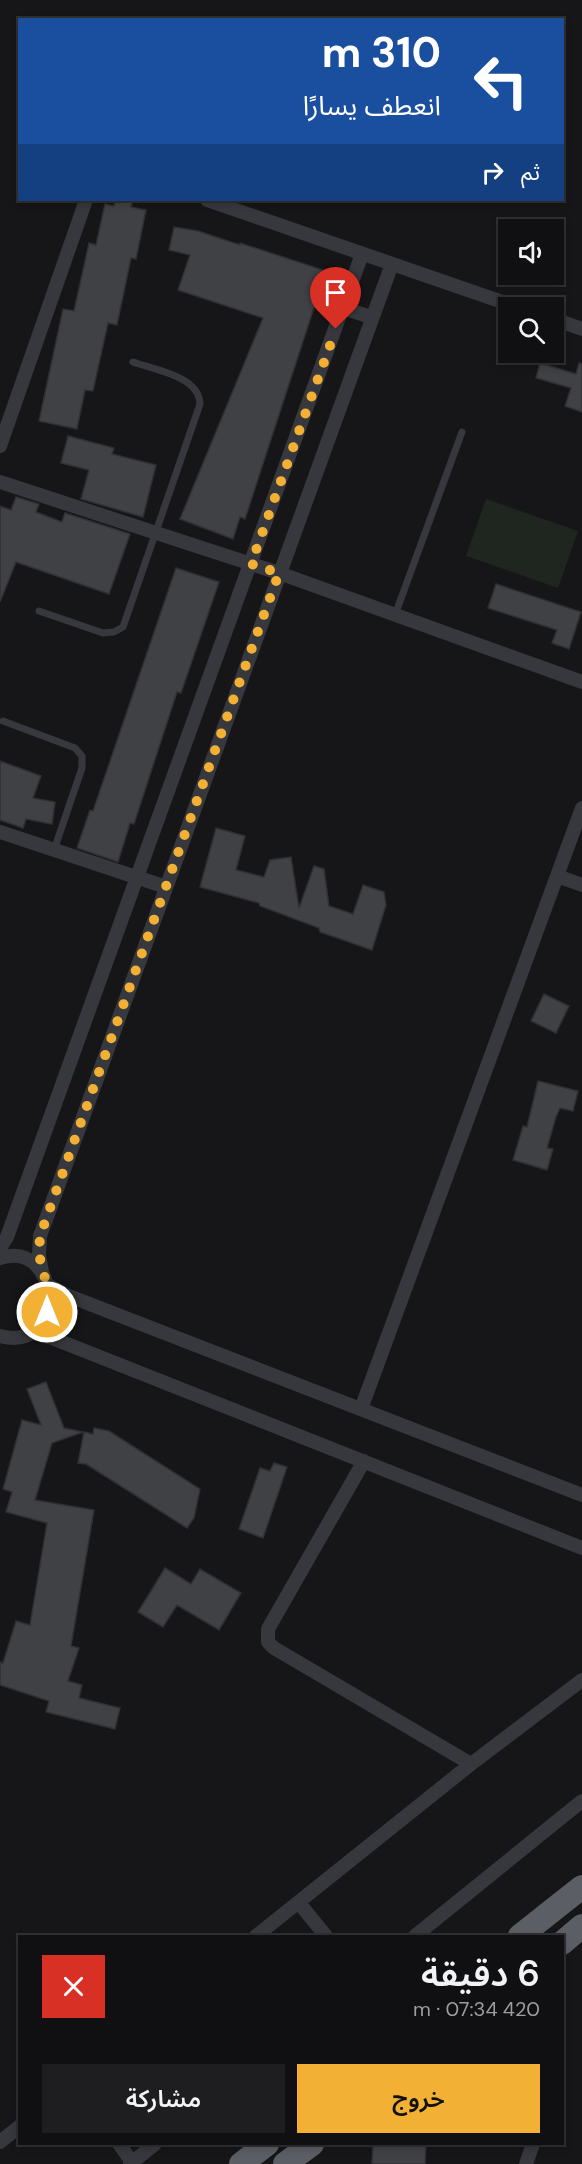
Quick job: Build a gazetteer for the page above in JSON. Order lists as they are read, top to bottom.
{
  "page": {
    "turn": ["310 m", "انعطف يسارًا"],
    "then": "ثم",
    "heading": ["6 دقيقة", "420 m · 07:34"],
    "buttons": ["خروج", "مشاركة"]
  }
}
